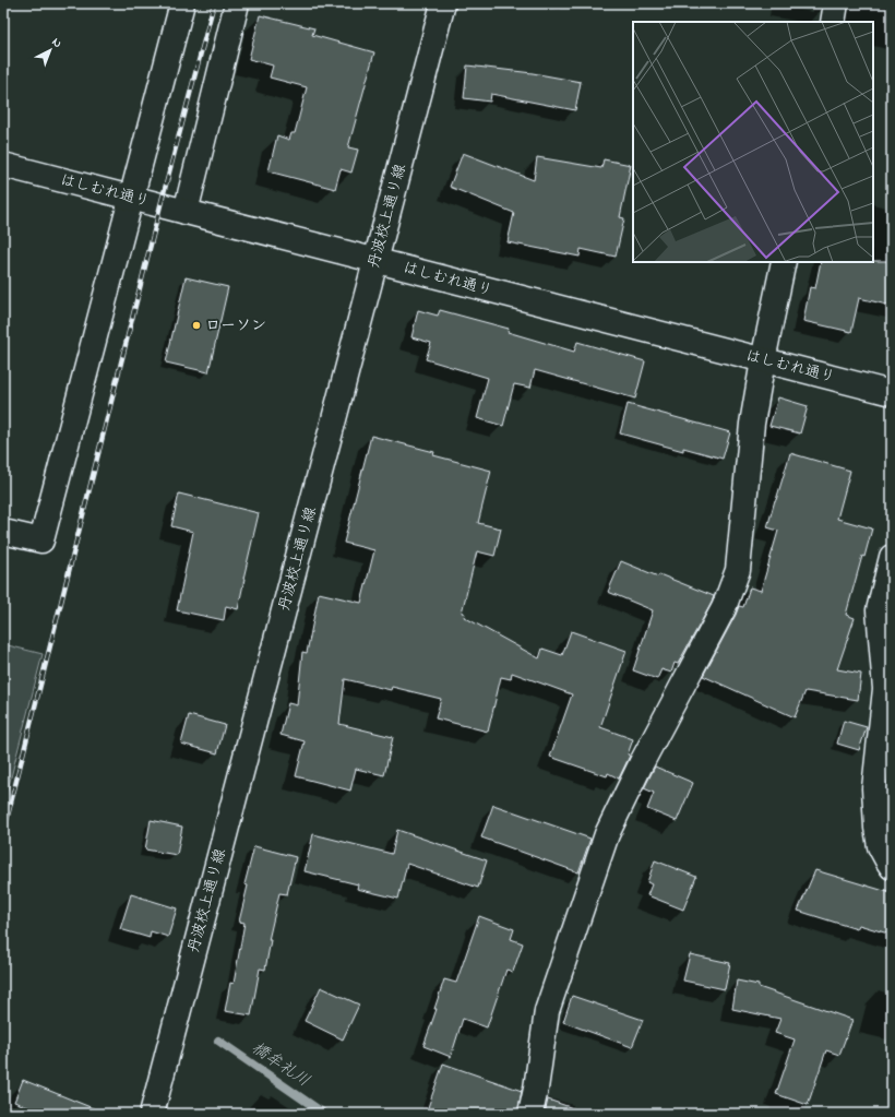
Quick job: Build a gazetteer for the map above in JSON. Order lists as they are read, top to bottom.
{
  "streets": {
    "street": ["はしむれ通り", "丹波校上通り線"]
  },
  "crossings": [
    ["はしむれ通り", "丹波校上通り線"]
  ],
  "water": ["橋牟礼川"],
  "places": ["ローソン"],
  "north": "top right"
}
